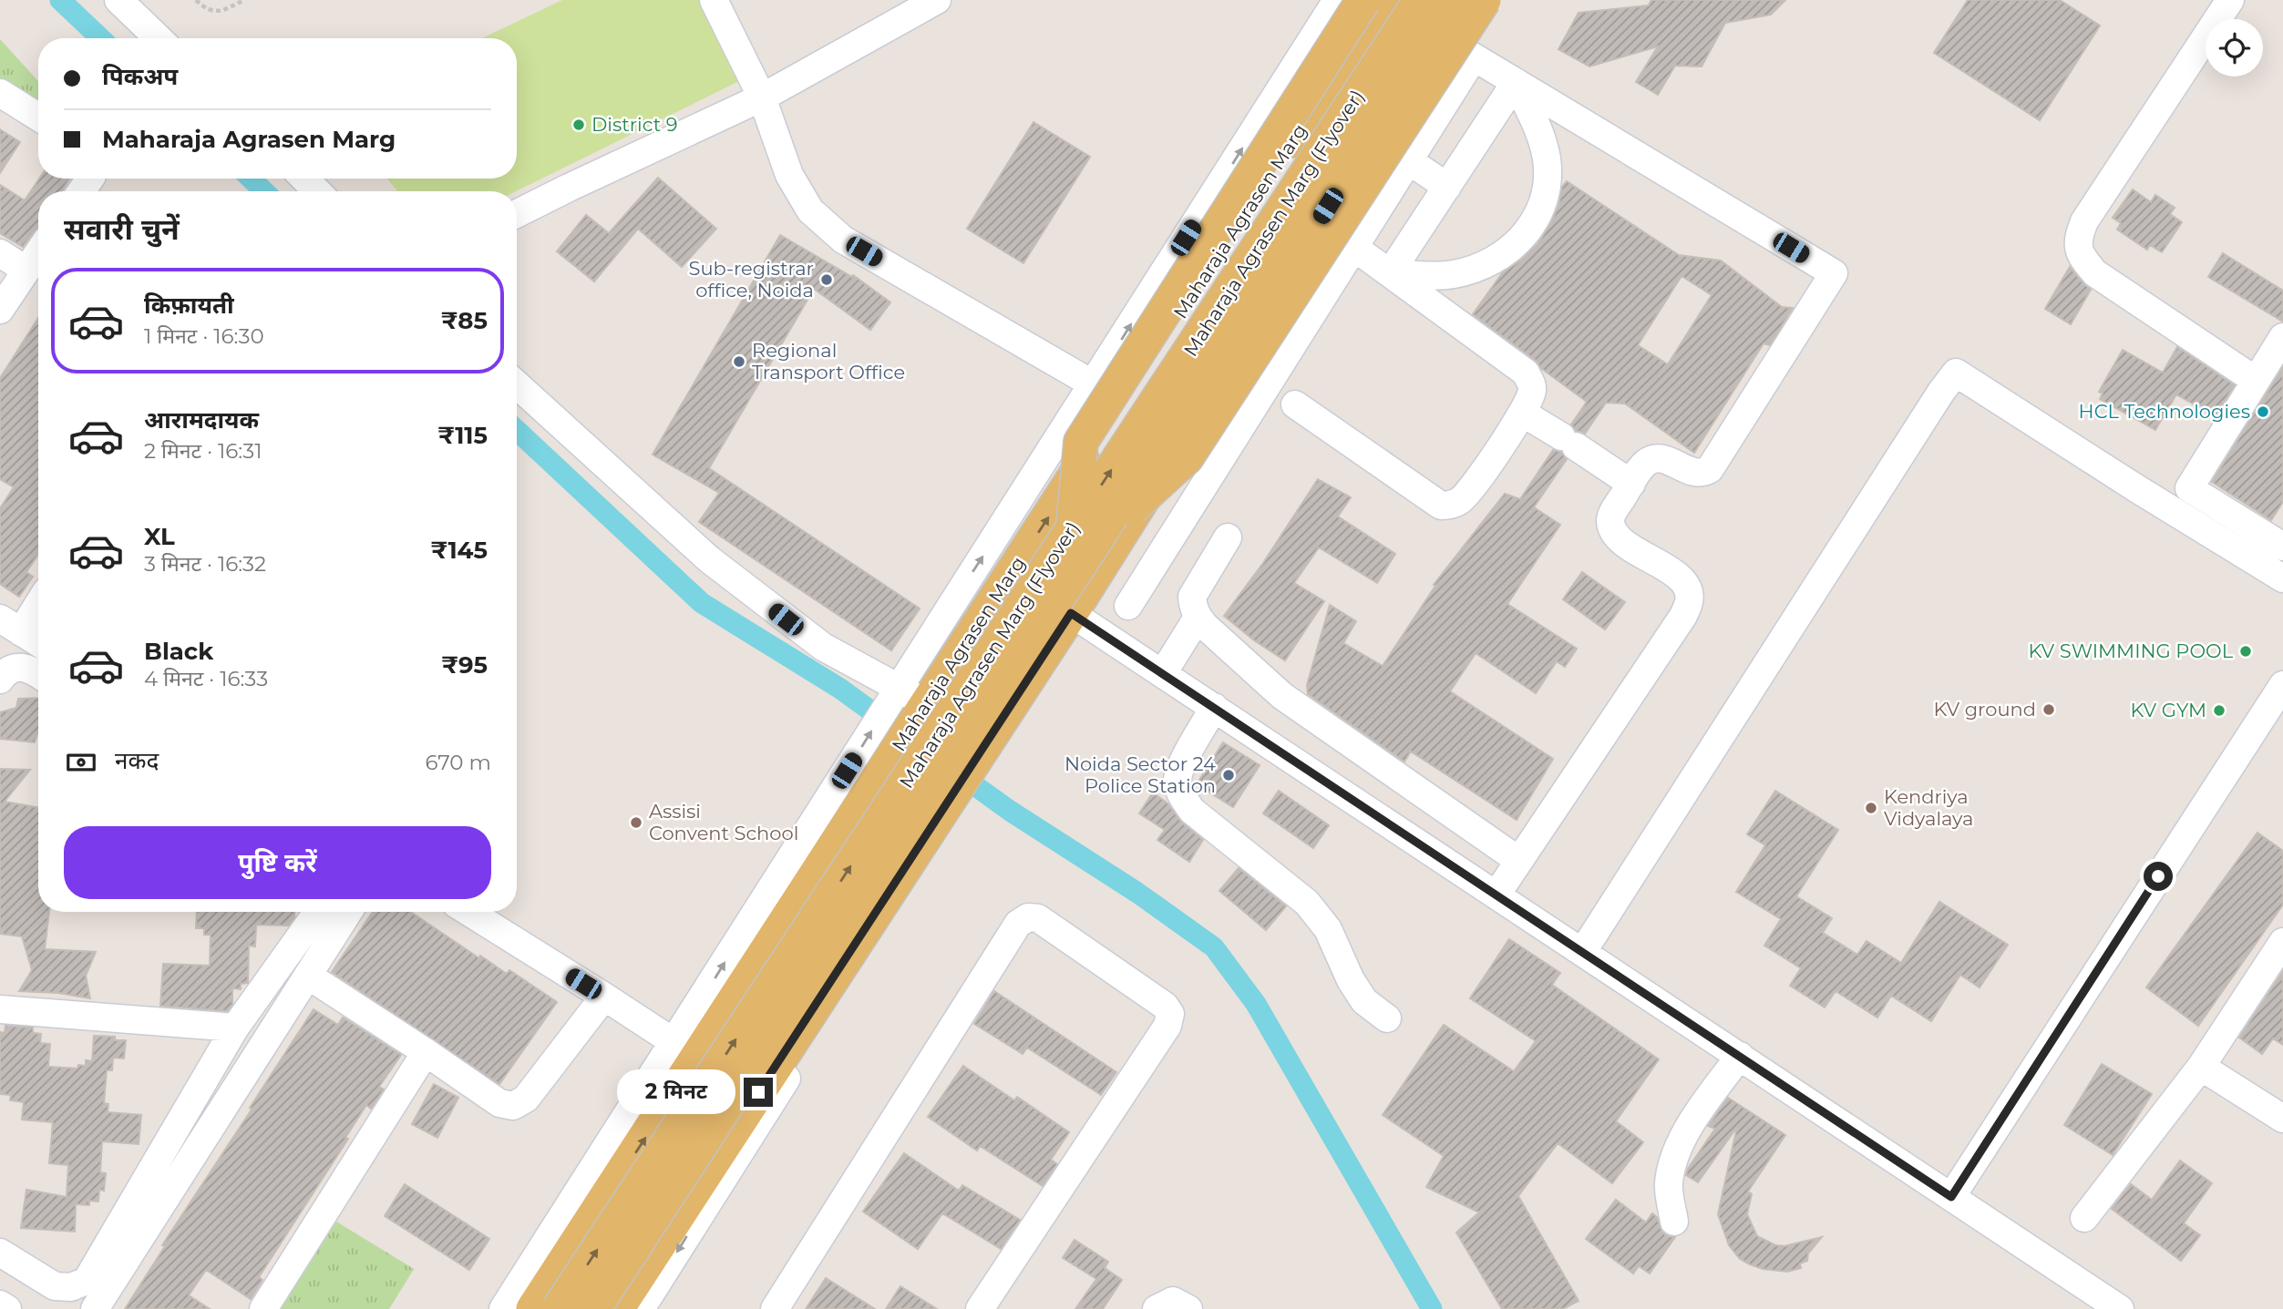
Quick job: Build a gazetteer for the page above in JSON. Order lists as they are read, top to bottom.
{
  "streets": {
    "main road": ["Maharaja Agrasen Marg", "Maharaja Agrasen Marg (Flyover)"]
  },
  "places": [
    "District 9",
    "Sub-registrar office, Noida",
    "Regional Transport Office",
    "HCL Technologies",
    "KV SWIMMING POOL",
    "KV ground",
    "KV GYM",
    "Noida Sector 24 Police Station",
    "Kendriya Vidyalaya",
    "Assisi Convent School"
  ],
  "page": {
    "banner": ["पिकअप", "Maharaja Agrasen Marg"],
    "heading": "सवारी चुनें",
    "list": [
      {
        "name": "किफ़ायती",
        "note": "1 मिनट · 16:30",
        "value": "₹85"
      },
      {
        "name": "आरामदायक",
        "note": "2 मिनट · 16:31",
        "value": "₹115"
      },
      {
        "name": "XL",
        "note": "3 मिनट · 16:32",
        "value": "₹145"
      },
      {
        "name": "Black",
        "note": "4 मिनट · 16:33",
        "value": "₹95"
      }
    ],
    "pay": ["नकद", "670 m"],
    "buttons": "पुष्टि करें",
    "bubble": "2 मिनट"
  }
}
